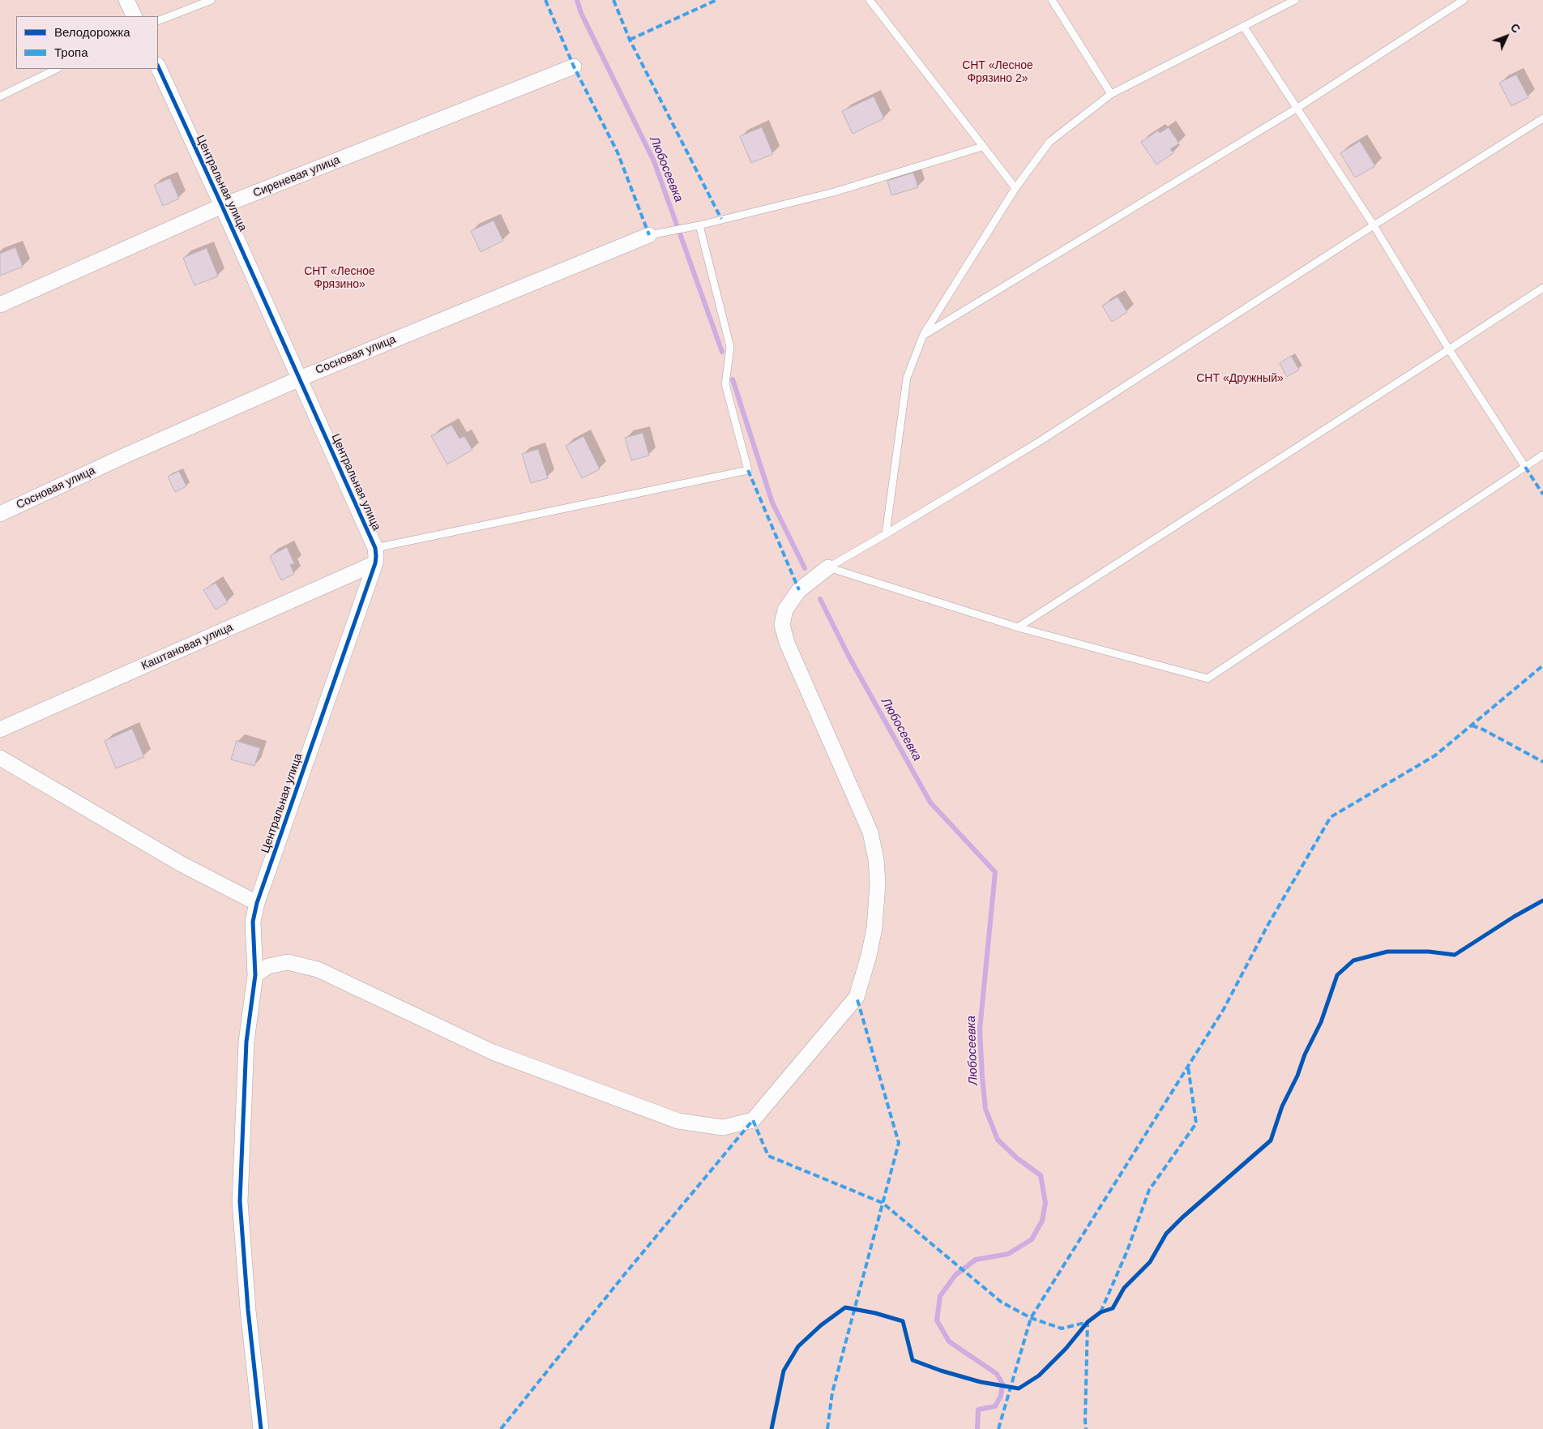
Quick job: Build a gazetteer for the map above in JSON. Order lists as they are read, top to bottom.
{
  "streets": {
    "street": [
      "Сиреневая улица",
      "Центральная улица",
      "Сосновая улица",
      "Каштановая улица"
    ]
  },
  "crossings": [
    ["Сиреневая улица", "Центральная улица"],
    ["Центральная улица", "Сосновая улица"],
    ["Центральная улица", "Каштановая улица"]
  ],
  "water": ["Любосеевка"],
  "parks": ["СНТ «Лесное Фрязино 2»", "СНТ «Лесное Фрязино»", "СНТ «Дружный»"],
  "legend": ["Велодорожка", "Тропа"],
  "north": "top right"
}
